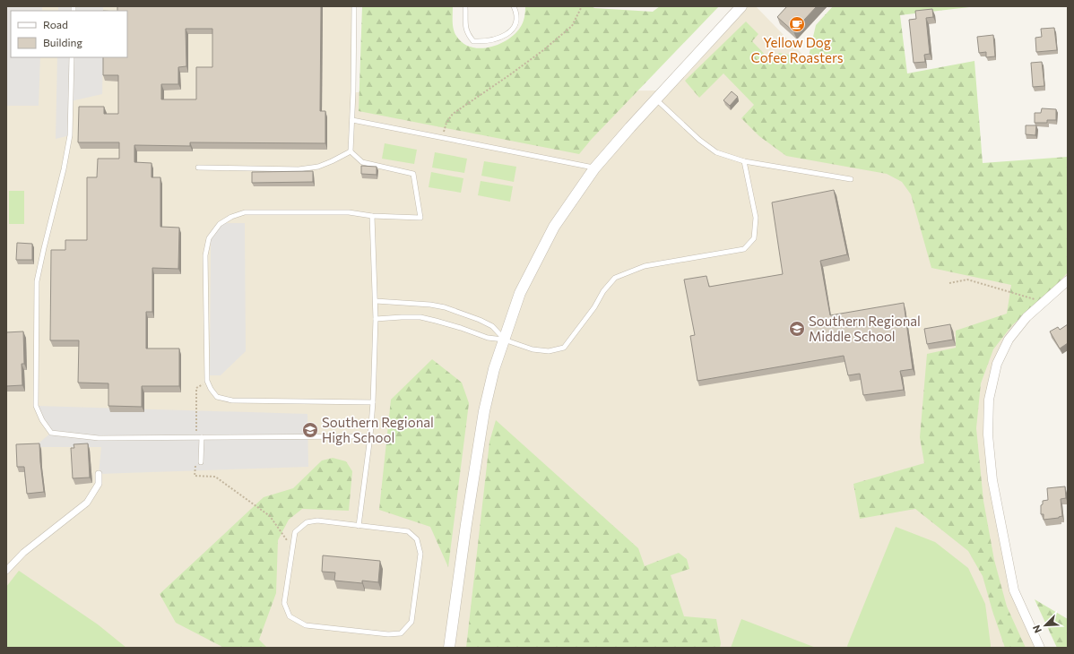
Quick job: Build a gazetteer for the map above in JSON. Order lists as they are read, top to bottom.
{
  "places": {
    "cafe": ["Yellow Dog Cofee Roasters"],
    "school or university": ["Southern Regional Middle School", "Southern Regional High School"]
  },
  "legend": ["Road", "Building"],
  "north": "bottom left"
}
